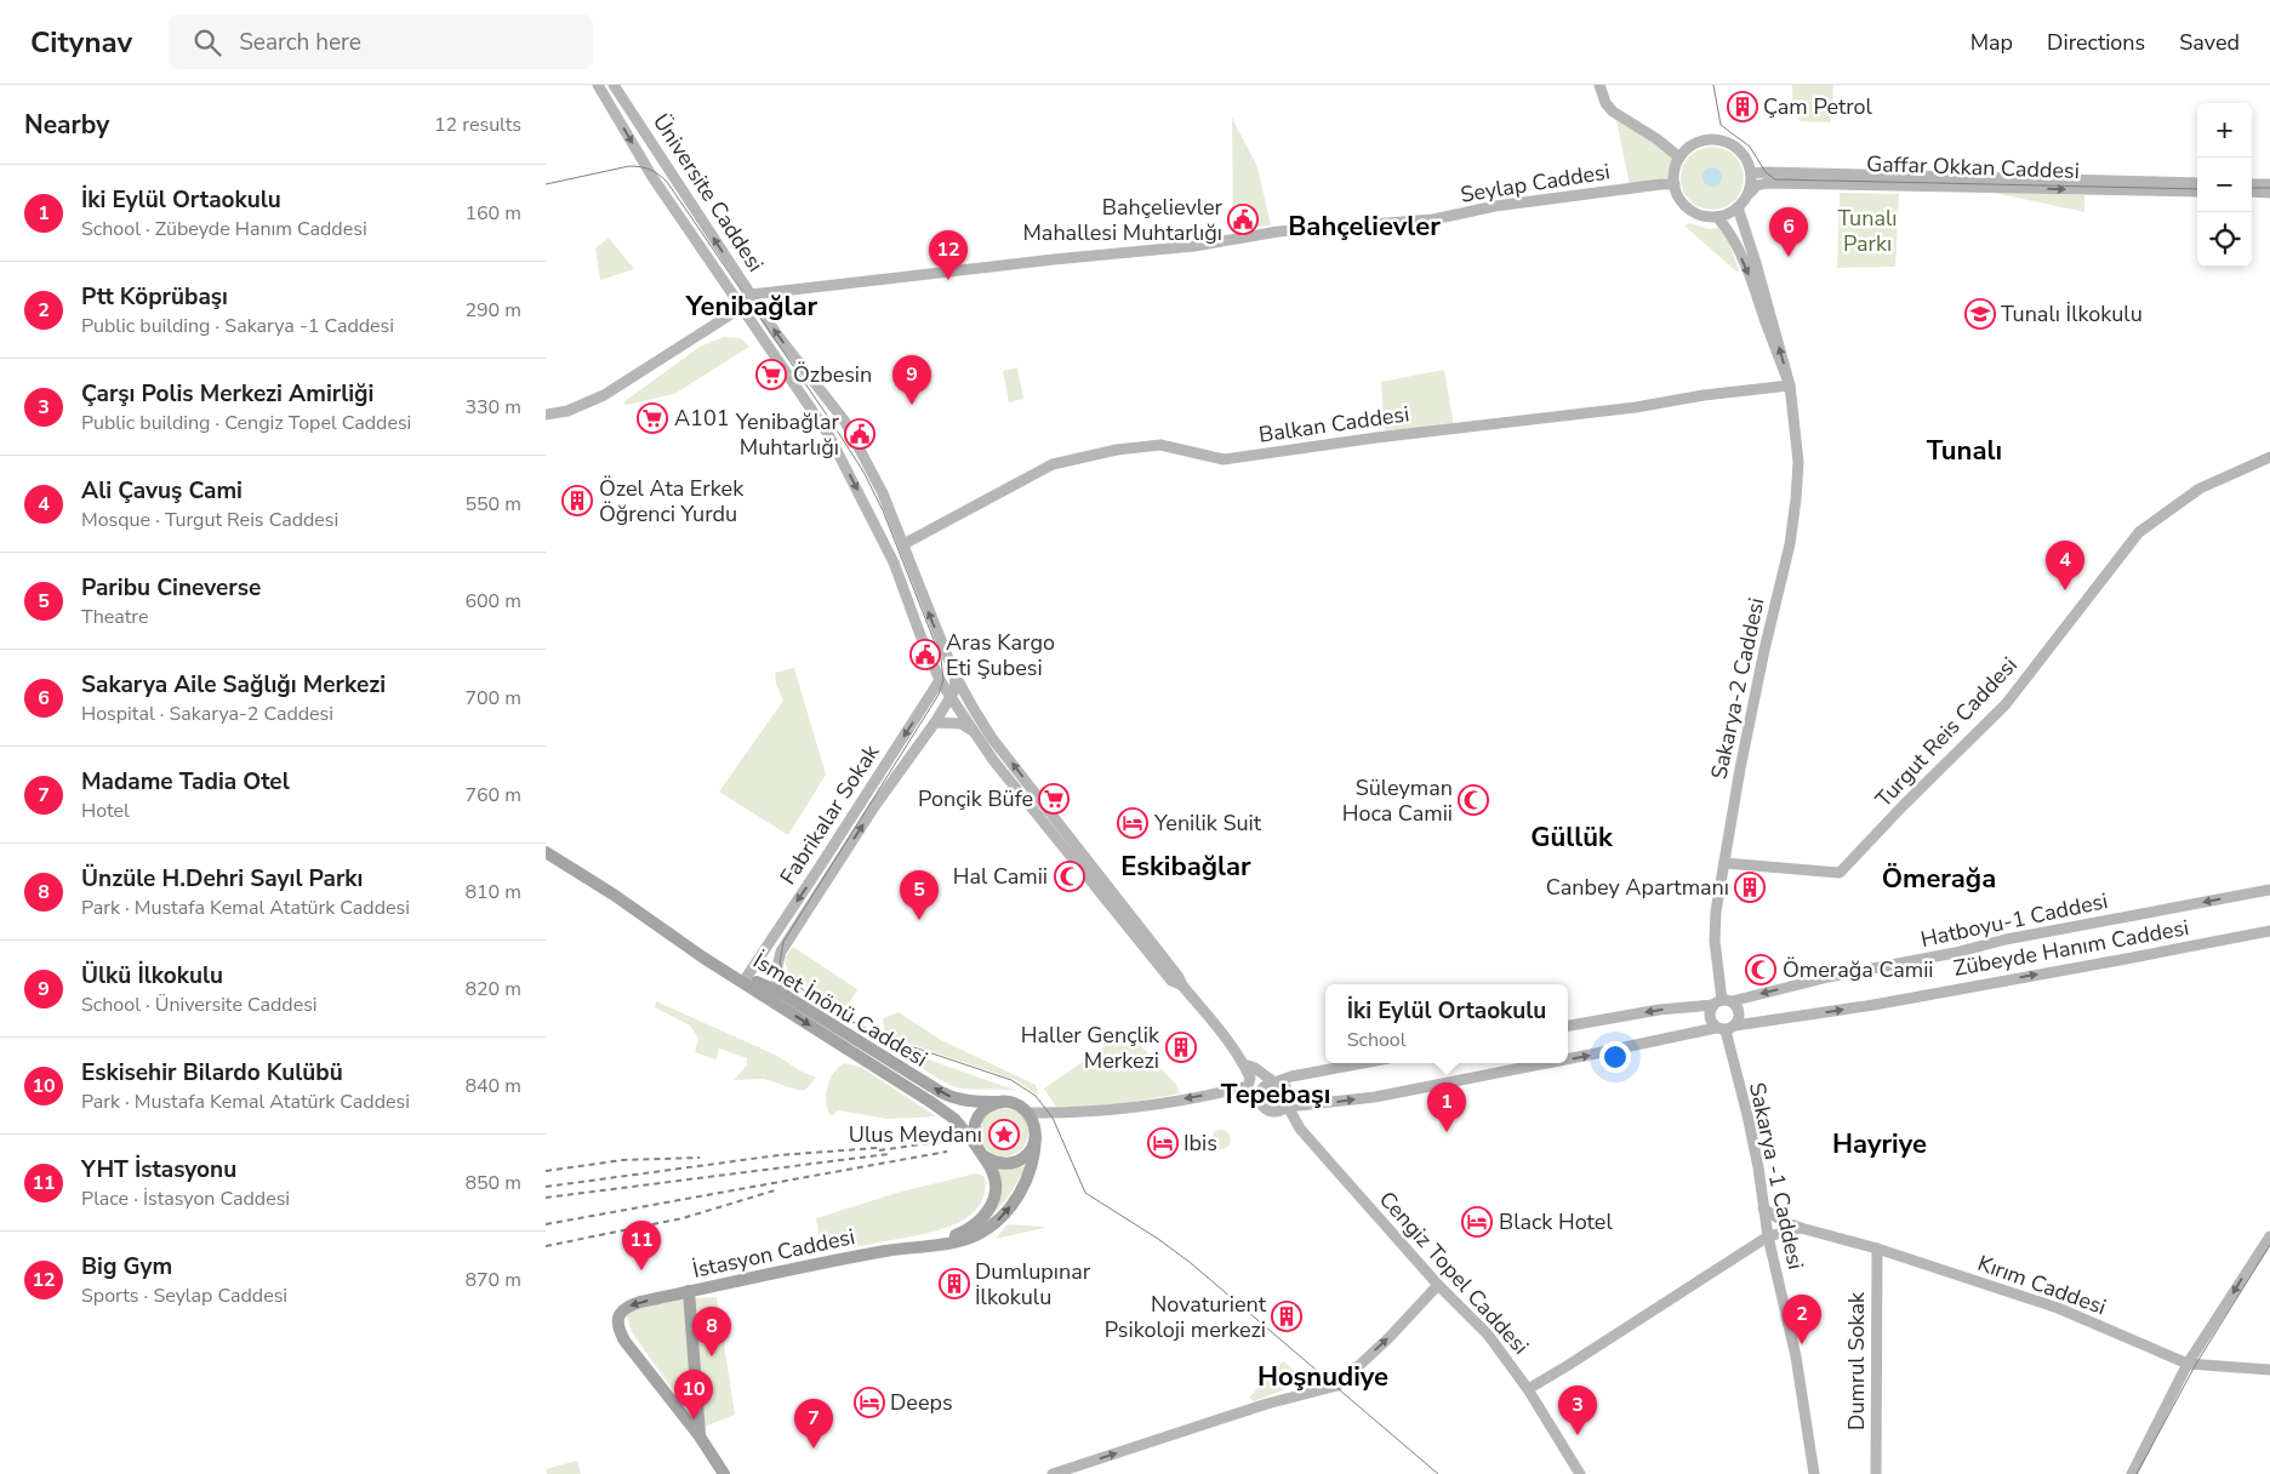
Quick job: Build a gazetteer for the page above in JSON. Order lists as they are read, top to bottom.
{
  "streets": {
    "main road": [
      "Gaffar Okkan Caddesi",
      "Seylap Caddesi",
      "Üniversite Caddesi",
      "Balkan Caddesi",
      "Sakarya-2 Caddesi",
      "Turgut Reis Caddesi",
      "Fabrikalar Sokak",
      "Hatboyu-1 Caddesi",
      "Zübeyde Hanım Caddesi",
      "İsmet İnönü Caddesi",
      "Sakarya -1 Caddesi",
      "İstasyon Caddesi",
      "Cengiz Topel Caddesi",
      "Kırım Caddesi",
      "Dumrul Sokak"
    ]
  },
  "crossings": [
    ["Gaffar Okkan Caddesi", "Seylap Caddesi"],
    ["Gaffar Okkan Caddesi", "Sakarya-2 Caddesi"],
    ["Seylap Caddesi", "Üniversite Caddesi"],
    ["Seylap Caddesi", "Sakarya-2 Caddesi"],
    ["Üniversite Caddesi", "Balkan Caddesi"],
    ["Üniversite Caddesi", "Fabrikalar Sokak"],
    ["Balkan Caddesi", "Sakarya-2 Caddesi"],
    ["Sakarya-2 Caddesi", "Turgut Reis Caddesi"],
    ["Sakarya-2 Caddesi", "Hatboyu-1 Caddesi"],
    ["Sakarya-2 Caddesi", "Sakarya -1 Caddesi"],
    ["Fabrikalar Sokak", "İsmet İnönü Caddesi"],
    ["Hatboyu-1 Caddesi", "Sakarya -1 Caddesi"],
    ["Zübeyde Hanım Caddesi", "Sakarya -1 Caddesi"],
    ["Zübeyde Hanım Caddesi", "Cengiz Topel Caddesi"],
    ["İsmet İnönü Caddesi", "İstasyon Caddesi"],
    ["Sakarya -1 Caddesi", "Kırım Caddesi"],
    ["Cengiz Topel Caddesi", "Kırım Caddesi"],
    ["Kırım Caddesi", "Dumrul Sokak"]
  ],
  "one_way": ["Hatboyu-1 Caddesi", "Zübeyde Hanım Caddesi"],
  "districts": [
    "Bahçelievler",
    "Yenibağlar",
    "Tunalı",
    "Güllük",
    "Eskibağlar",
    "Ömerağa",
    "Tepebaşı",
    "Hayriye",
    "Hoşnudiye"
  ],
  "parks": ["Tunalı Parkı"],
  "places": {
    "building": [
      "Çam Petrol",
      "Özel Ata Erkek Öğrenci Yurdu",
      "Canbey Apartmanı",
      "Haller Gençlik Merkezi",
      "Dumlupınar İlkokulu",
      "Novaturient Psikoloji merkezi"
    ],
    "public building": ["Bahçelievler Mahallesi Muhtarlığı", "Yenibağlar Muhtarlığı", "Aras Kargo Eti Şubesi"],
    "school or university": ["Tunalı İlkokulu"],
    "supermarket": ["Özbesin", "A101", "Ponçik Büfe"],
    "mosque": ["Süleyman Hoca Camii", "Hal Camii", "Ömerağa Camii"],
    "hotel": [
      "Yenilik Suit",
      "Ibis",
      "Black Hotel",
      "Deeps"
    ],
    "place": ["Ulus Meydanı"]
  },
  "page": {
    "header": "Citynav",
    "search": "Search here",
    "nav": ["Map", "Directions", "Saved"],
    "heading": ["Nearby", "12 results"],
    "map_buttons": ["+", "−"],
    "list": [
      {
        "mark": "1",
        "name": "İki Eylül Ortaokulu",
        "note": "School · Zübeyde Hanım Caddesi",
        "value": "160 m"
      },
      {
        "mark": "2",
        "name": "Ptt Köprübaşı",
        "note": "Public building · Sakarya -1 Caddesi",
        "value": "290 m"
      },
      {
        "mark": "3",
        "name": "Çarşı Polis Merkezi Amirliği",
        "note": "Public building · Cengiz Topel Caddesi",
        "value": "330 m"
      },
      {
        "mark": "4",
        "name": "Ali Çavuş Cami",
        "note": "Mosque · Turgut Reis Caddesi",
        "value": "550 m"
      },
      {
        "mark": "5",
        "name": "Paribu Cineverse",
        "note": "Theatre",
        "value": "600 m"
      },
      {
        "mark": "6",
        "name": "Sakarya Aile Sağlığı Merkezi",
        "note": "Hospital · Sakarya-2 Caddesi",
        "value": "700 m"
      },
      {
        "mark": "7",
        "name": "Madame Tadia Otel",
        "note": "Hotel",
        "value": "760 m"
      },
      {
        "mark": "8",
        "name": "Ünzüle H.Dehri Sayıl Parkı",
        "note": "Park · Mustafa Kemal Atatürk Caddesi",
        "value": "810 m"
      },
      {
        "mark": "9",
        "name": "Ülkü İlkokulu",
        "note": "School · Üniversite Caddesi",
        "value": "820 m"
      },
      {
        "mark": "10",
        "name": "Eskisehir Bilardo Kulübü",
        "note": "Park · Mustafa Kemal Atatürk Caddesi",
        "value": "840 m"
      },
      {
        "mark": "11",
        "name": "YHT İstasyonu",
        "note": "Place · İstasyon Caddesi",
        "value": "850 m"
      },
      {
        "mark": "12",
        "name": "Big Gym",
        "note": "Sports · Seylap Caddesi",
        "value": "870 m"
      }
    ],
    "pins": [
      "6",
      "12",
      "9",
      "4",
      "5",
      "1",
      "11",
      "2",
      "8",
      "10",
      "3",
      "7"
    ],
    "popup": ["İki Eylül Ortaokulu", "School"]
  }
}
